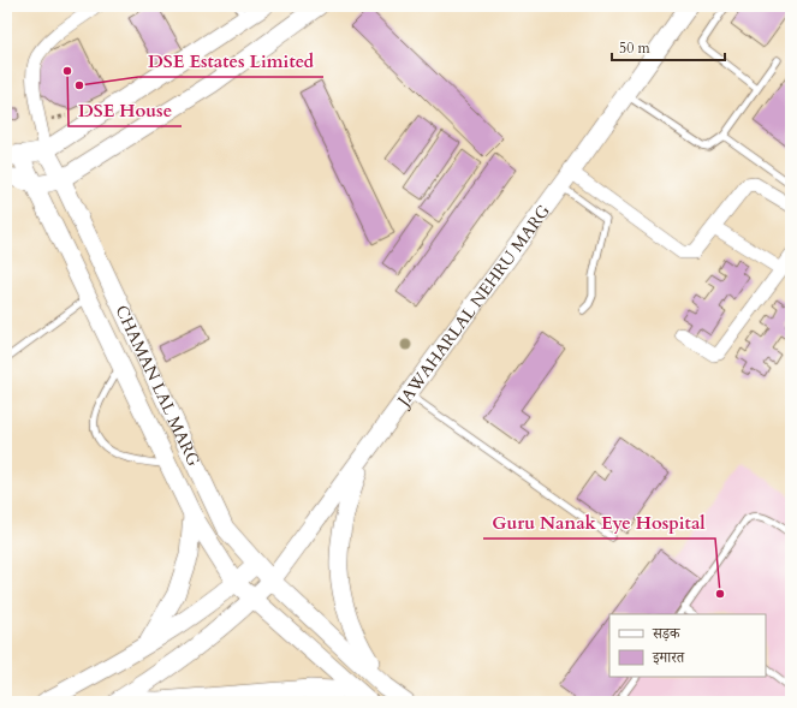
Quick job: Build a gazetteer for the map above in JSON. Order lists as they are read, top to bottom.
{
  "streets": {
    "main road": ["JAWAHARLAL NEHRU MARG", "CHAMAN LAL MARG"]
  },
  "crossings": [
    ["JAWAHARLAL NEHRU MARG", "CHAMAN LAL MARG"]
  ],
  "places": ["DSE House", "DSE Estates Limited", "Guru Nanak Eye Hospital"],
  "legend": ["सड़क", "इमारत"],
  "scale_bar": "50 m"
}
